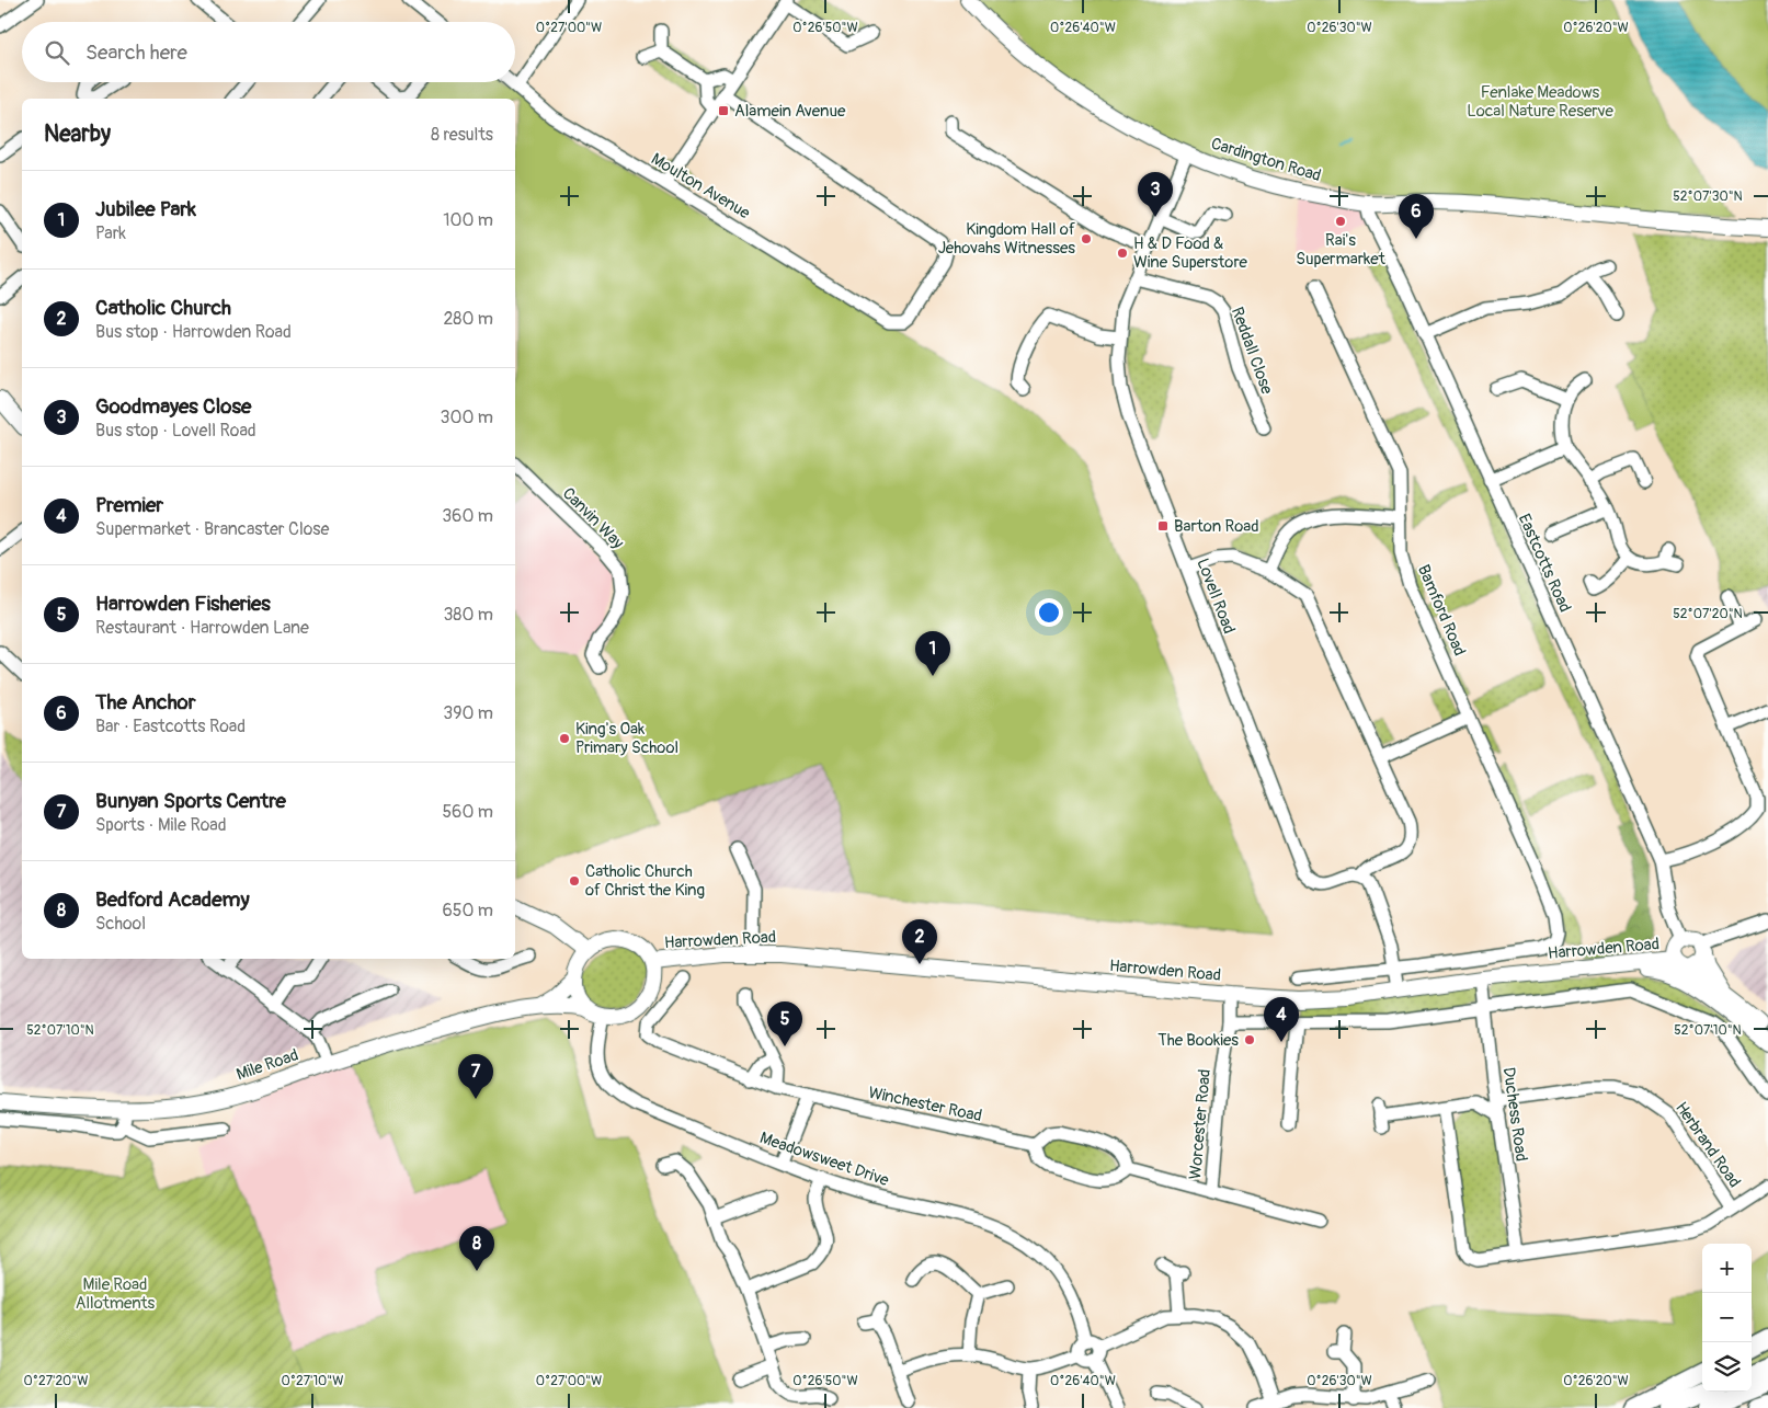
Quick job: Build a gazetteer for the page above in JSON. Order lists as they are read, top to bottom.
{
  "streets": {
    "main road": ["Cardington Road", "Harrowden Road", "Mile Road"],
    "street": [
      "Moulton Avenue",
      "Reddall Close",
      "Canvin Way",
      "Eastcotts Road",
      "Lovell Road",
      "Bamford Road",
      "Winchester Road",
      "Duchess Road",
      "Worcester Road",
      "Herbrand Road",
      "Meadowsweet Drive"
    ]
  },
  "crossings": [
    ["Cardington Road", "Eastcotts Road"],
    ["Cardington Road", "Lovell Road"],
    ["Reddall Close", "Lovell Road"],
    ["Eastcotts Road", "Harrowden Road"],
    ["Bamford Road", "Harrowden Road"],
    ["Harrowden Road", "Mile Road"],
    ["Harrowden Road", "Duchess Road"],
    ["Harrowden Road", "Worcester Road"],
    ["Harrowden Road", "Meadowsweet Drive"],
    ["Mile Road", "Meadowsweet Drive"],
    ["Duchess Road", "Herbrand Road"]
  ],
  "parks": ["Fenlake Meadows Local Nature Reserve", "Mile Road Allotments"],
  "places": {
    "transit": ["Alamein Avenue", "Barton Road"],
    "other": [
      "Rai's Supermarket",
      "Kingdom Hall of Jehovahs Witnesses",
      "H & D Food & Wine Superstore",
      "King's Oak Primary School",
      "Catholic Church of Christ the King",
      "The Bookies"
    ]
  },
  "page": {
    "search": "Search here",
    "heading": ["Nearby", "8 results"],
    "list": [
      {
        "mark": "1",
        "name": "Jubilee Park",
        "note": "Park",
        "value": "100 m"
      },
      {
        "mark": "2",
        "name": "Catholic Church",
        "note": "Bus stop · Harrowden Road",
        "value": "280 m"
      },
      {
        "mark": "3",
        "name": "Goodmayes Close",
        "note": "Bus stop · Lovell Road",
        "value": "300 m"
      },
      {
        "mark": "4",
        "name": "Premier",
        "note": "Supermarket · Brancaster Close",
        "value": "360 m"
      },
      {
        "mark": "5",
        "name": "Harrowden Fisheries",
        "note": "Restaurant · Harrowden Lane",
        "value": "380 m"
      },
      {
        "mark": "6",
        "name": "The Anchor",
        "note": "Bar · Eastcotts Road",
        "value": "390 m"
      },
      {
        "mark": "7",
        "name": "Bunyan Sports Centre",
        "note": "Sports · Mile Road",
        "value": "560 m"
      },
      {
        "mark": "8",
        "name": "Bedford Academy",
        "note": "School",
        "value": "650 m"
      }
    ],
    "pins": [
      "3",
      "6",
      "1",
      "2",
      "4",
      "5",
      "7",
      "8"
    ],
    "map_buttons": ["+", "−"]
  },
  "coordinates": [
    "0°27'00\"W",
    "0°26'50\"W",
    "0°26'40\"W",
    "0°26'30\"W",
    "0°26'20\"W",
    "52°07'30\"N",
    "52°07'20\"N",
    "52°07'10\"N",
    "0°27'20\"W",
    "0°27'10\"W"
  ]
}
